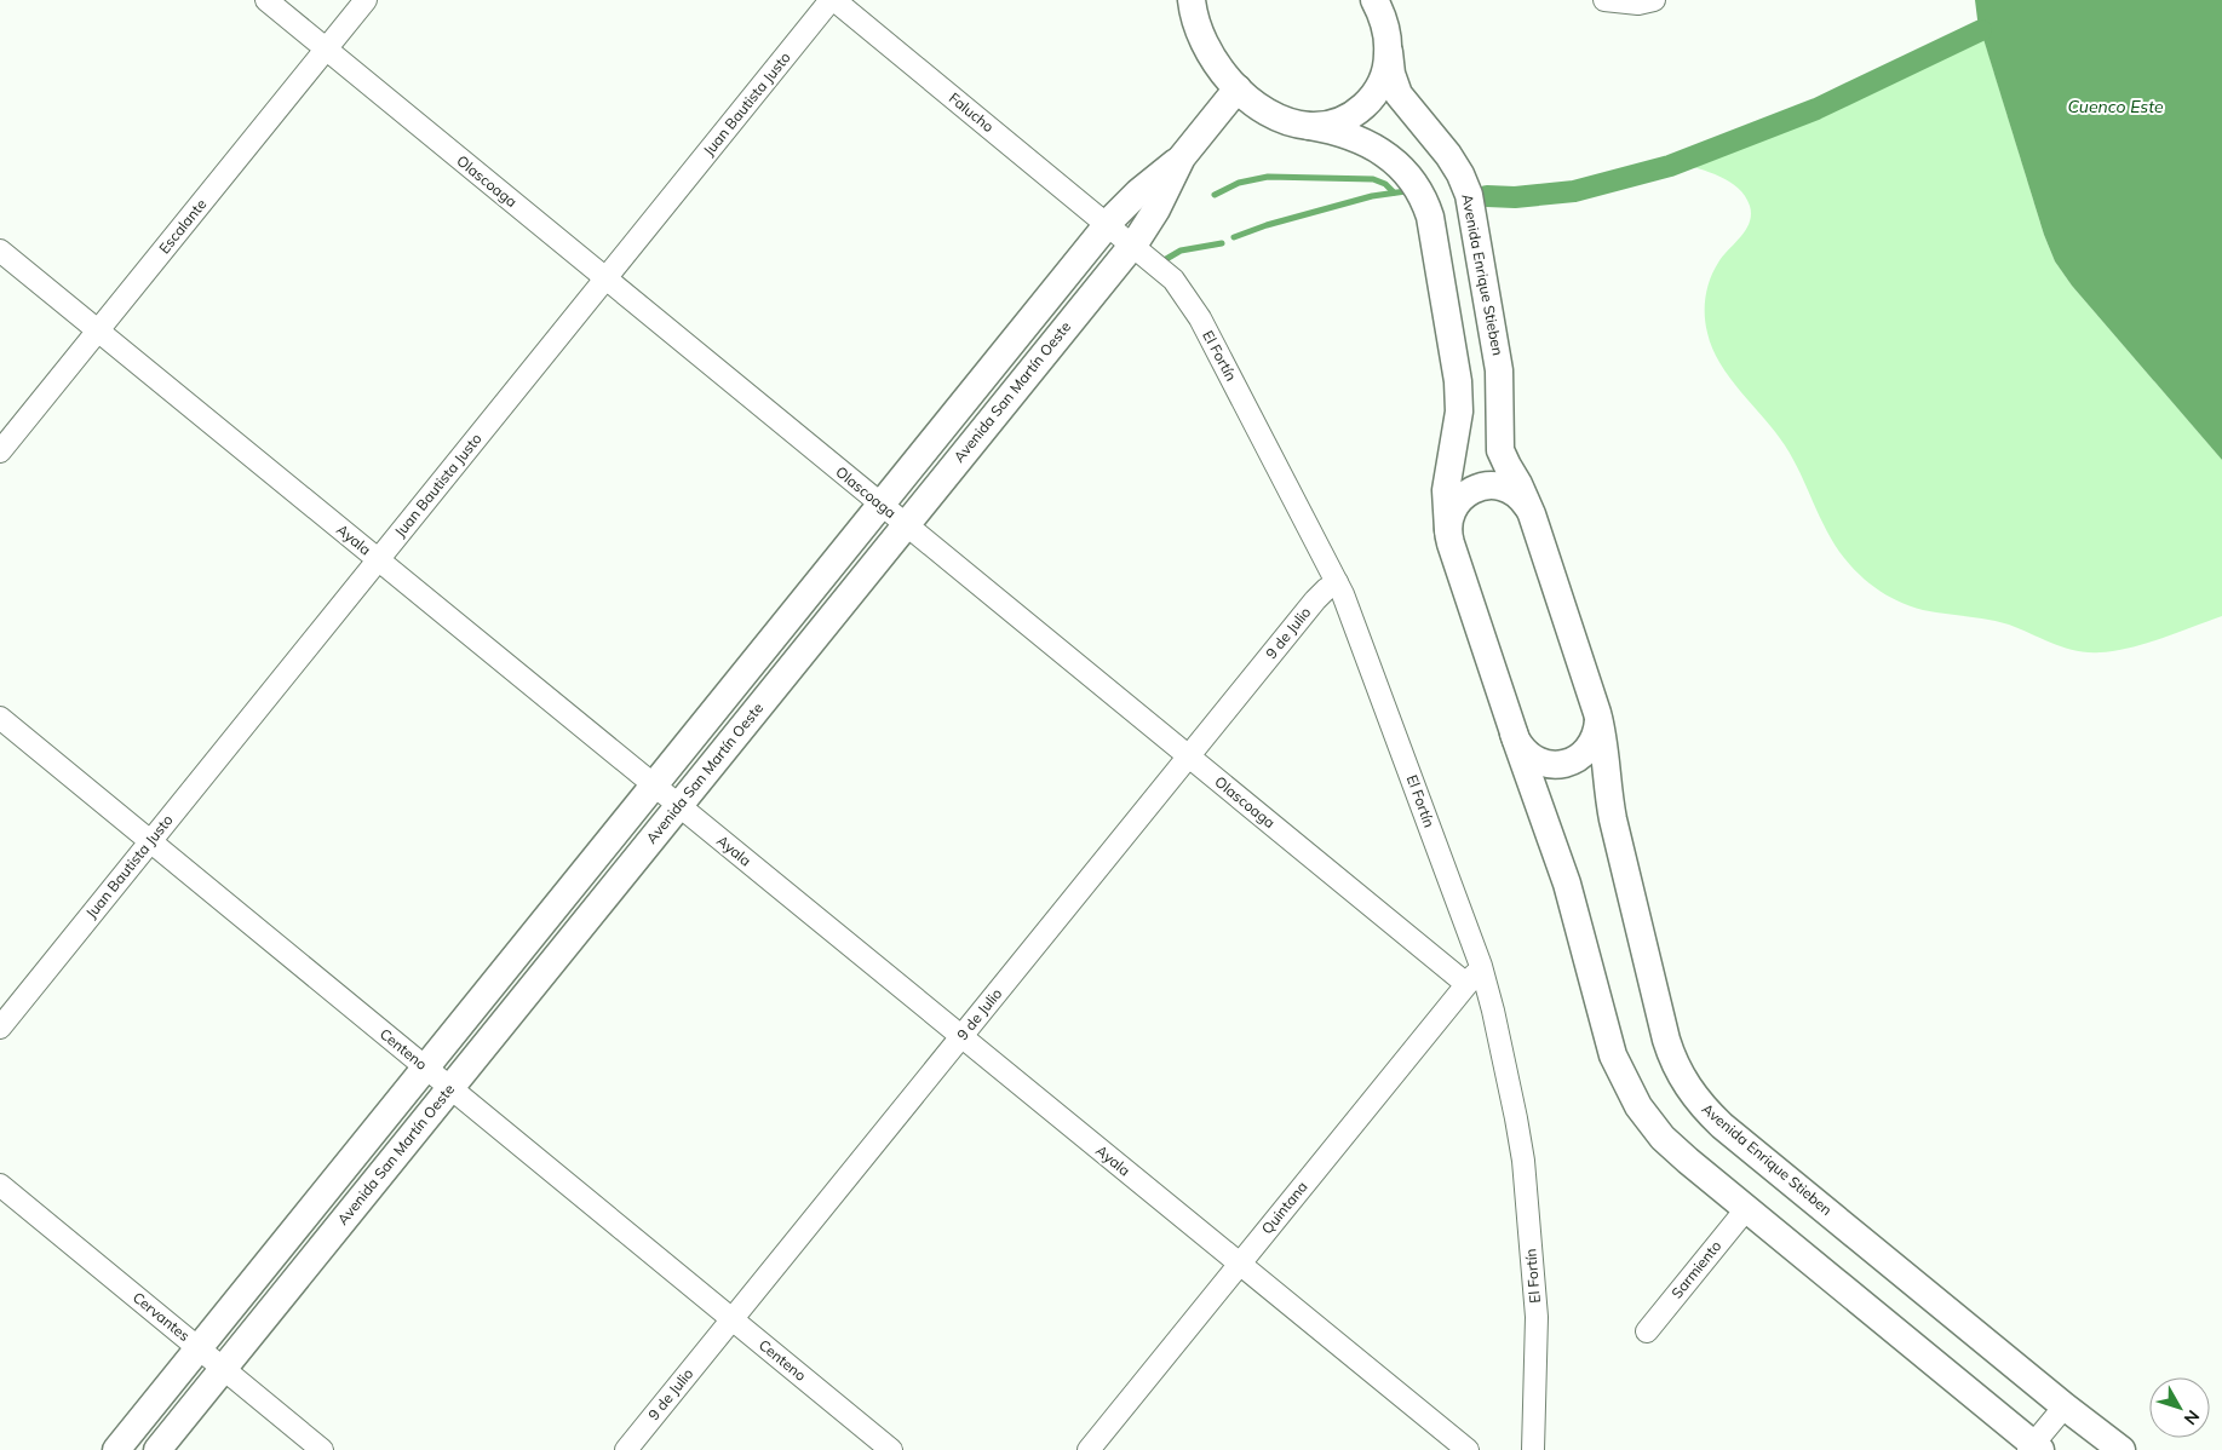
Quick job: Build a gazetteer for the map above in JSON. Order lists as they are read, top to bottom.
{
  "streets": {
    "main road": ["Avenida Enrique Stieben", "Avenida San Martín Oeste"],
    "street": [
      "Juan Bautista Justo",
      "Falucho",
      "Olascoaga",
      "Escalante",
      "El Fortín",
      "Ayala",
      "9 de Julio",
      "Centeno",
      "Quintana",
      "Sarmiento",
      "Cervantes"
    ]
  },
  "crossings": [
    ["Juan Bautista Justo", "Falucho"],
    ["Juan Bautista Justo", "Olascoaga"],
    ["Juan Bautista Justo", "Ayala"],
    ["Juan Bautista Justo", "Centeno"],
    ["Falucho", "El Fortín"],
    ["Falucho", "Avenida San Martín Oeste"],
    ["Olascoaga", "Escalante"],
    ["Olascoaga", "Avenida San Martín Oeste"],
    ["Olascoaga", "9 de Julio"],
    ["Olascoaga", "Quintana"],
    ["Escalante", "Ayala"],
    ["Avenida Enrique Stieben", "Sarmiento"],
    ["El Fortín", "Avenida San Martín Oeste"],
    ["El Fortín", "9 de Julio"],
    ["El Fortín", "Quintana"],
    ["Avenida San Martín Oeste", "Ayala"],
    ["Avenida San Martín Oeste", "Centeno"],
    ["Avenida San Martín Oeste", "Cervantes"],
    ["Ayala", "9 de Julio"],
    ["Ayala", "Quintana"],
    ["9 de Julio", "Centeno"]
  ],
  "water": ["Cuenco Este"],
  "north": "bottom right"
}
